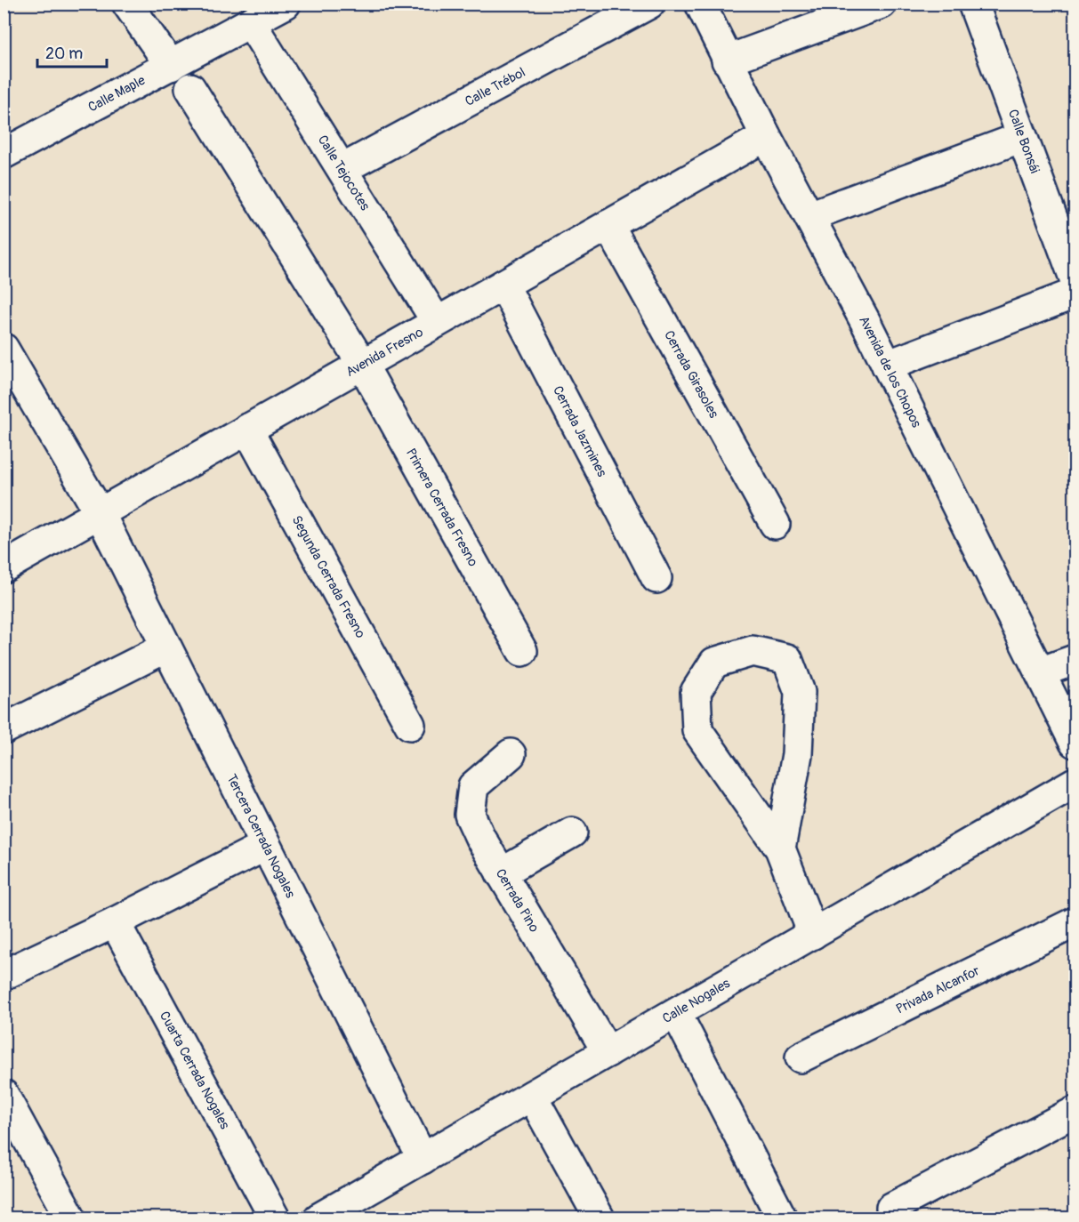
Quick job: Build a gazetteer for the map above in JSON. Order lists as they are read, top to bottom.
{
  "streets": {
    "street": [
      "Calle Trébol",
      "Calle Maple",
      "Calle Bonsái",
      "Calle Tejocotes",
      "Avenida Fresno",
      "Avenida de los Chopos",
      "Cerrada Girasoles",
      "Cerrada Jazmines",
      "Primera Cerrada Fresno",
      "Segunda Cerrada Fresno",
      "Tercera Cerrada Nogales",
      "Cerrada Pino",
      "Privada Alcanfor",
      "Calle Nogales",
      "Cuarta Cerrada Nogales"
    ]
  },
  "crossings": [
    ["Calle Trébol", "Calle Tejocotes"],
    ["Calle Maple", "Calle Tejocotes"],
    ["Calle Tejocotes", "Avenida Fresno"],
    ["Avenida Fresno", "Avenida de los Chopos"],
    ["Avenida Fresno", "Cerrada Girasoles"],
    ["Avenida Fresno", "Cerrada Jazmines"],
    ["Avenida Fresno", "Primera Cerrada Fresno"],
    ["Avenida Fresno", "Segunda Cerrada Fresno"],
    ["Avenida Fresno", "Tercera Cerrada Nogales"],
    ["Tercera Cerrada Nogales", "Calle Nogales"],
    ["Cerrada Pino", "Calle Nogales"]
  ],
  "scale_bar": "20 m"
}
